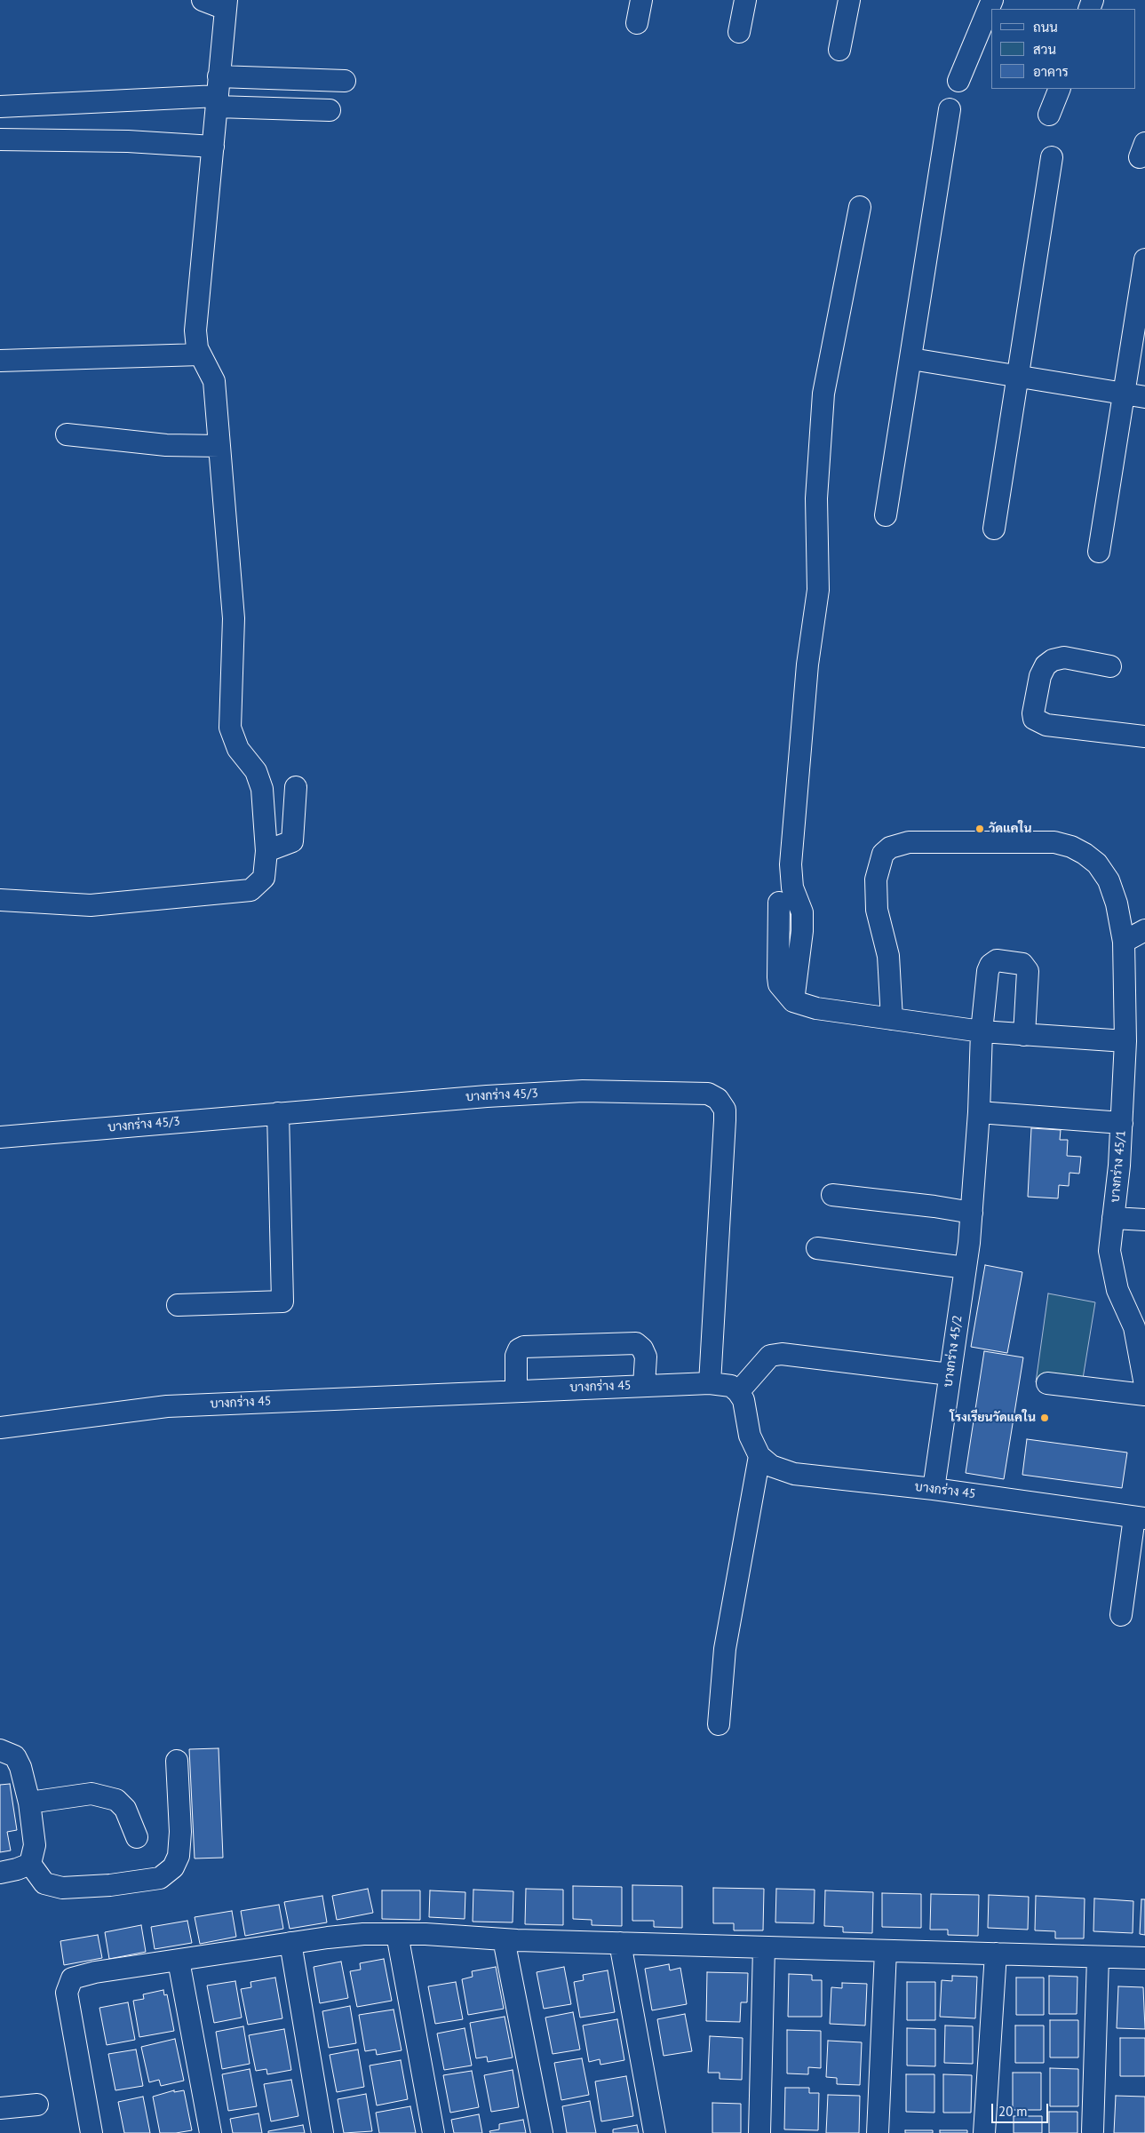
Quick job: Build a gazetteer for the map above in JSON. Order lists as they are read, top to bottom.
{
  "streets": {
    "street": [
      "บางกร่าง 45/3",
      "บางกร่าง 45/1",
      "บางกร่าง 45/2",
      "บางกร่าง 45"
    ]
  },
  "crossings": [
    ["บางกร่าง 45/3", "บางกร่าง 45"],
    ["บางกร่าง 45/2", "บางกร่าง 45"]
  ],
  "places": ["วัดแคใน", "โรงเรียนวัดแคใน"],
  "legend": ["ถนน", "สวน", "อาคาร"],
  "scale_bar": "20 m"
}
